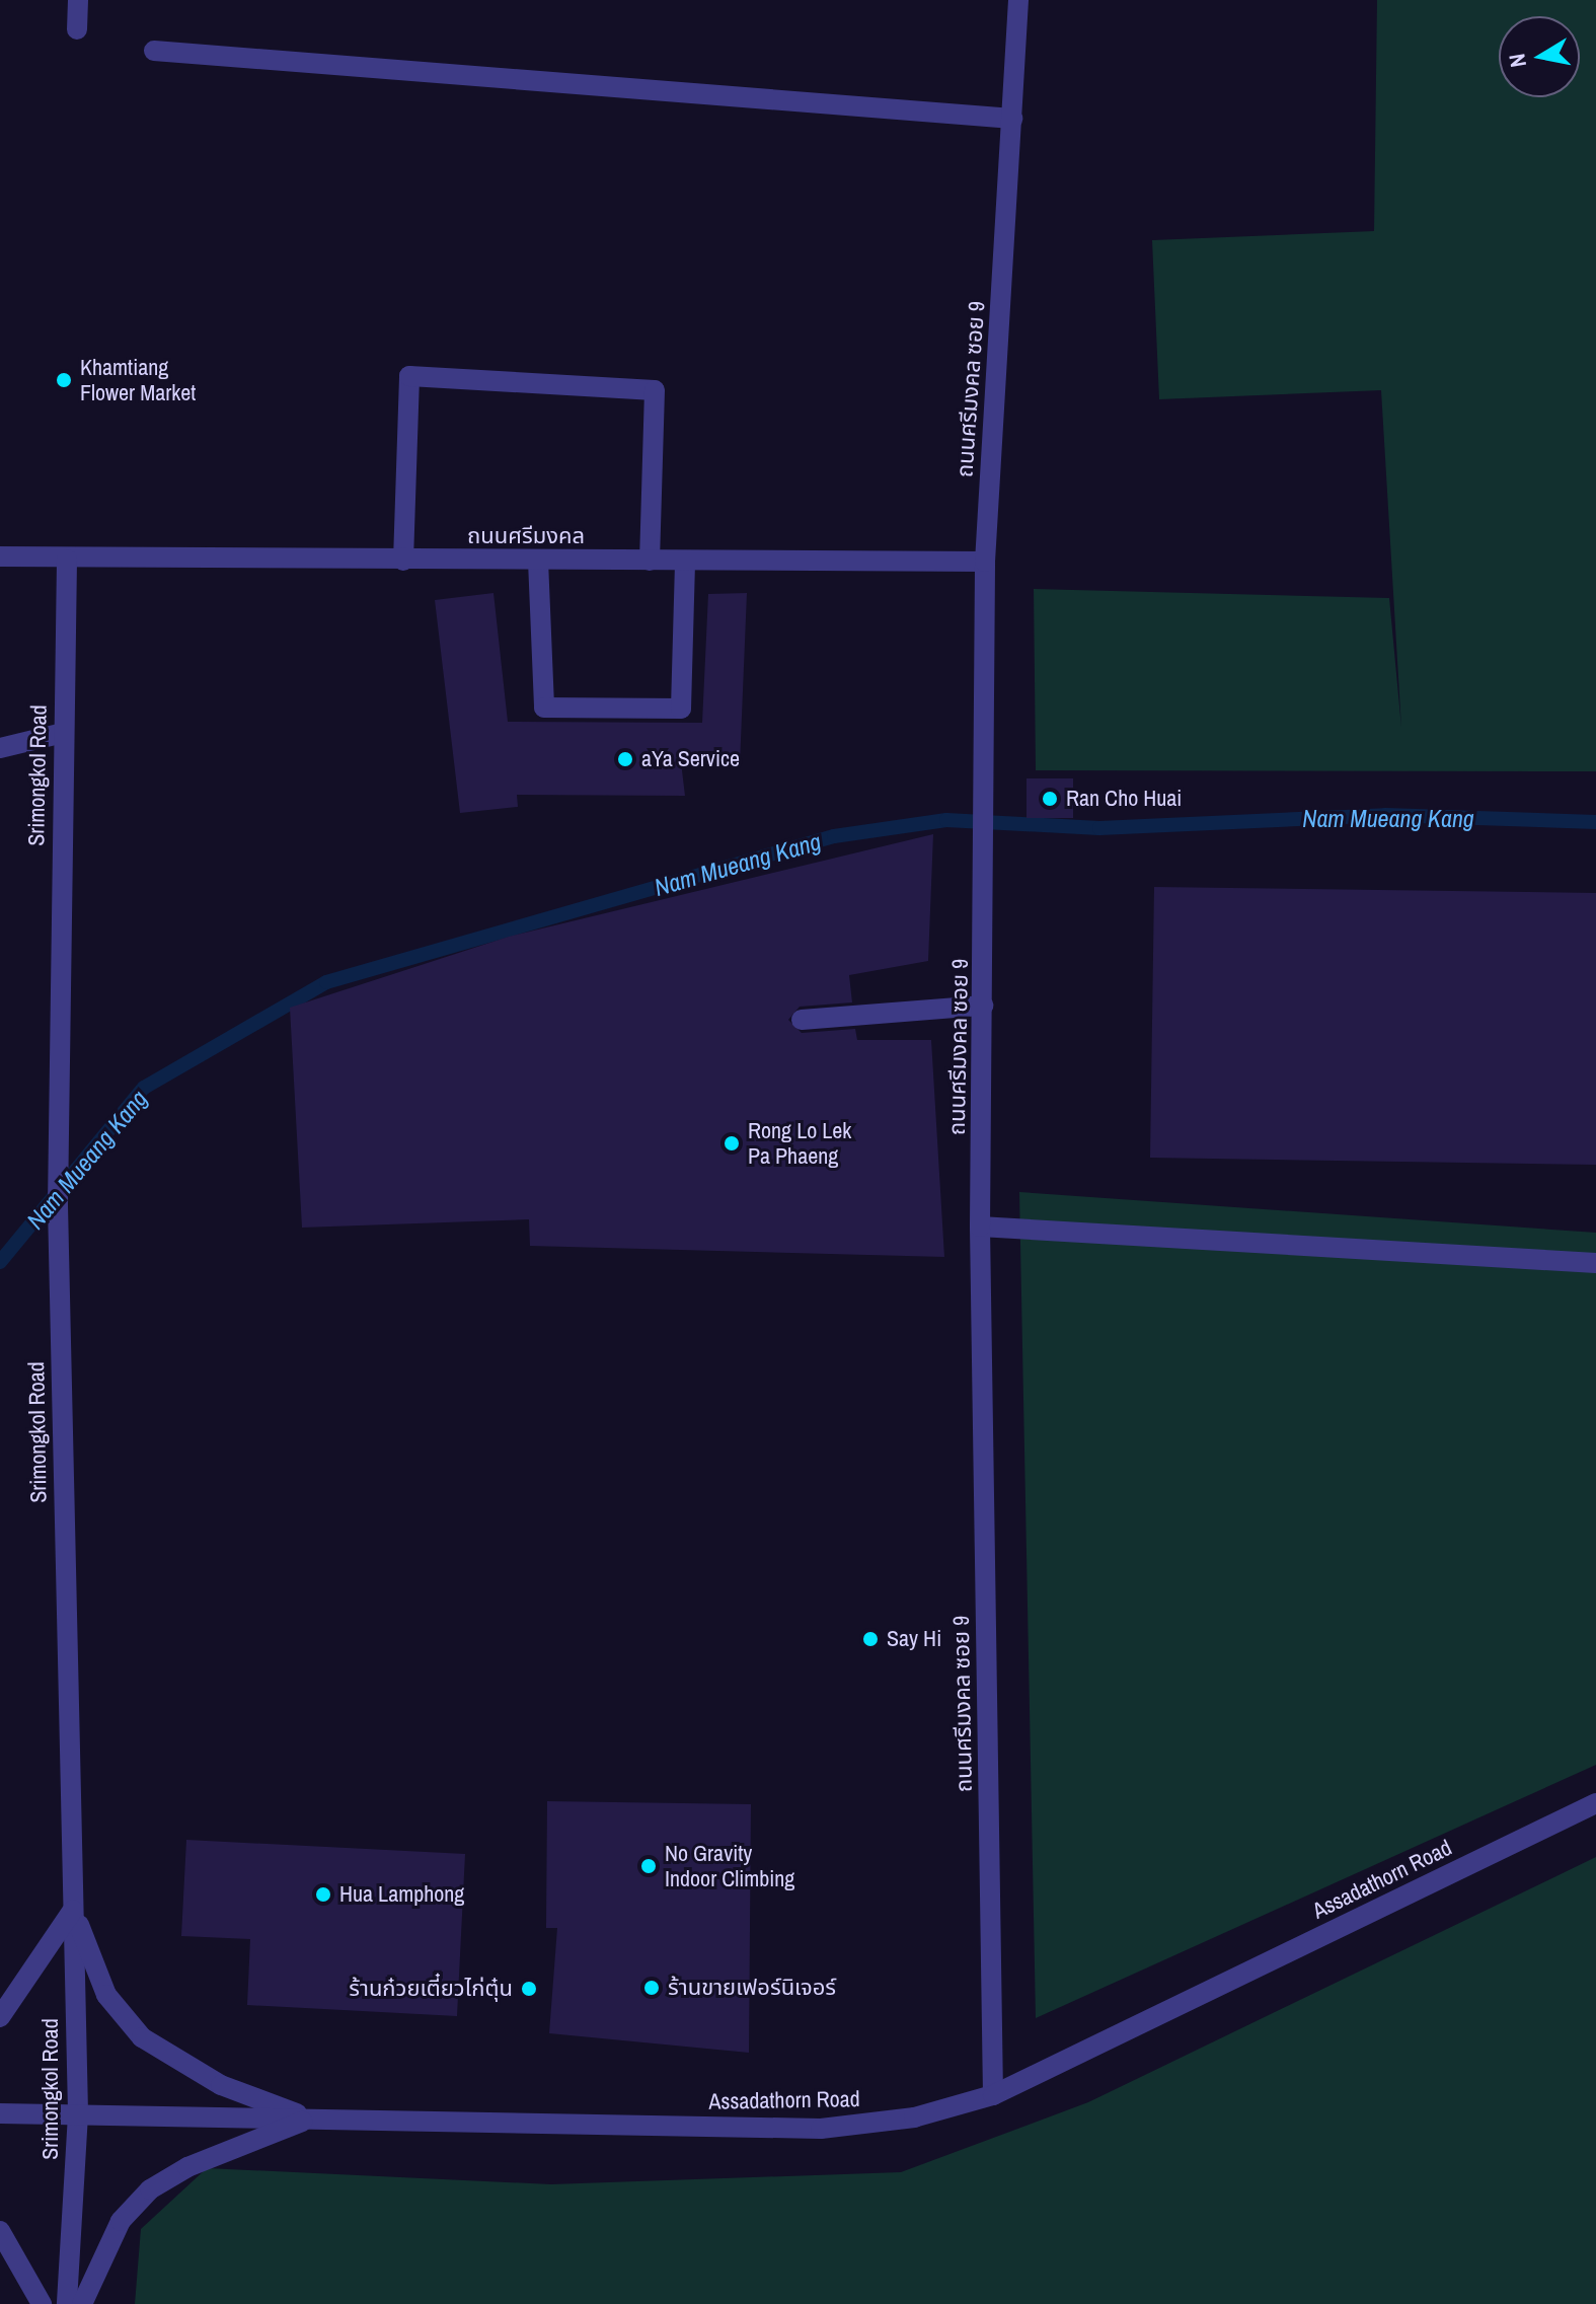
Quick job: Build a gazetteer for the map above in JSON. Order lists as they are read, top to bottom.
{
  "streets": {
    "street": [
      "ถนนศรีมงคล ซอย 9",
      "ถนนศรีมงคล",
      "Srimongkol Road",
      "Assadathorn Road"
    ]
  },
  "crossings": [
    ["ถนนศรีมงคล ซอย 9", "ถนนศรีมงคล"],
    ["ถนนศรีมงคล ซอย 9", "Assadathorn Road"],
    ["ถนนศรีมงคล", "Srimongkol Road"],
    ["Srimongkol Road", "Assadathorn Road"]
  ],
  "water": ["Nam Mueang Kang"],
  "places": [
    "Khamtiang Flower Market",
    "aYa Service",
    "Ran Cho Huai",
    "Rong Lo Lek Pa Phaeng",
    "Say Hi",
    "No Gravity Indoor Climbing",
    "Hua Lamphong",
    "ร้านขายเฟอร์นิเจอร์",
    "ร้านก๋วยเตี๋ยวไก่ตุ๋น"
  ],
  "north": "left"
}
